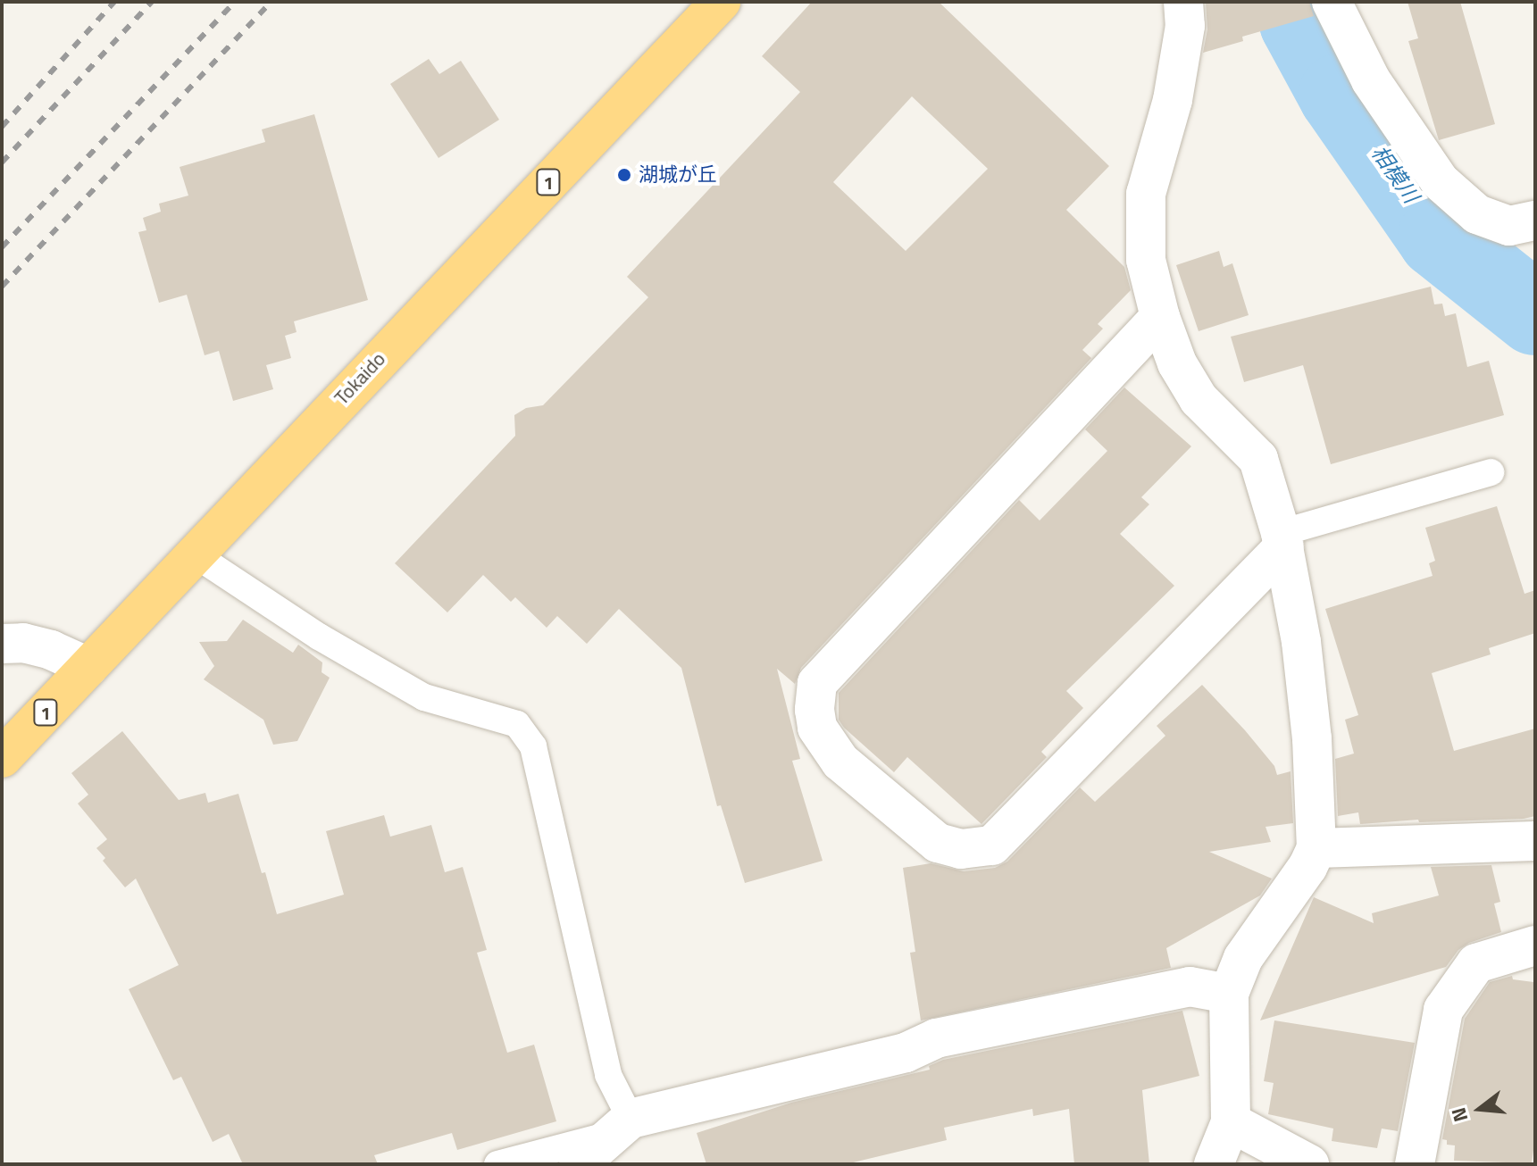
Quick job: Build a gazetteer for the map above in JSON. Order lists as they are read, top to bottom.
{
  "streets": {
    "highway": ["1", "Tokaido"]
  },
  "water": ["相模川"],
  "places": ["湖城が丘"],
  "north": "left"
}
